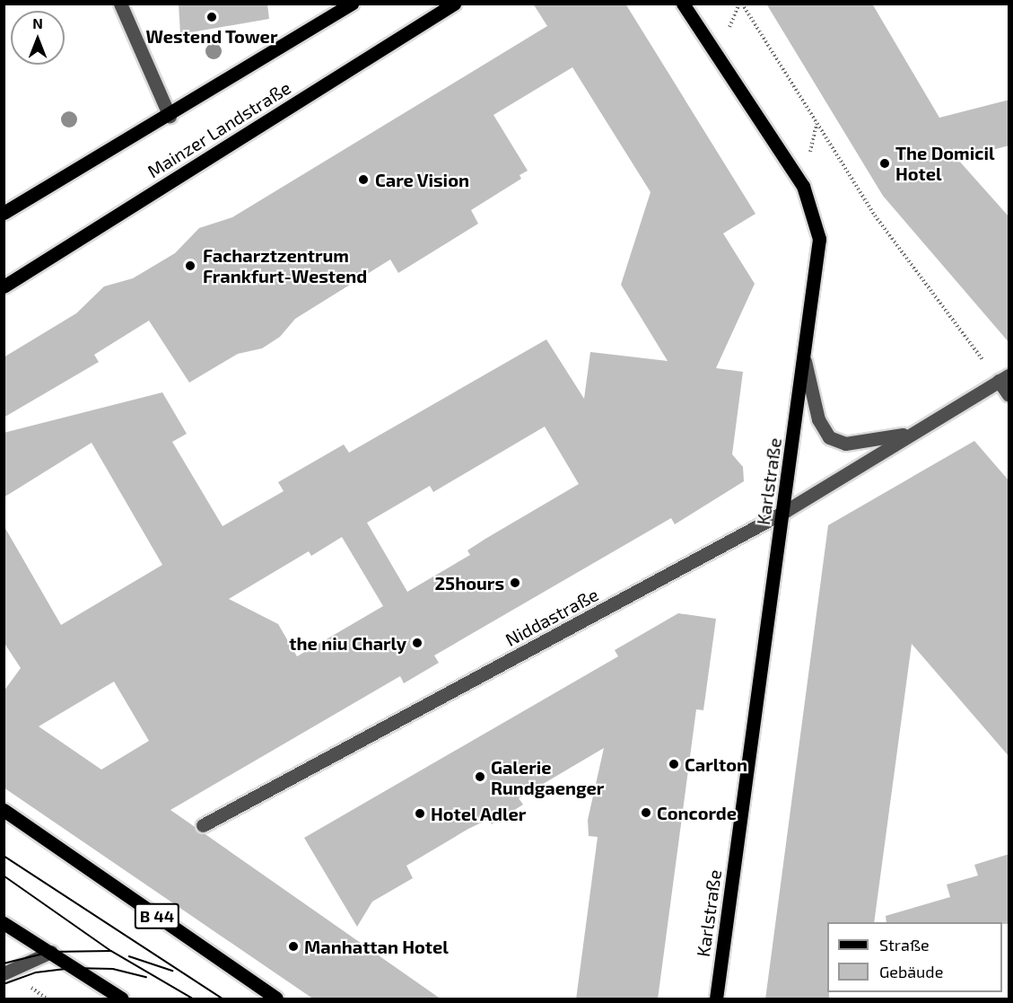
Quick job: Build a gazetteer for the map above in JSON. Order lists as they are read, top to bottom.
{
  "streets": {
    "main road": ["Mainzer Landstraße", "Karlstraße", "B 44"],
    "street": ["Niddastraße"]
  },
  "crossings": [
    ["Karlstraße", "Niddastraße"]
  ],
  "places": [
    "Westend Tower",
    "The Domicil Hotel",
    "Care Vision",
    "Facharztzentrum Frankfurt-Westend",
    "25hours",
    "the niu Charly",
    "Carlton",
    "Galerie Rundgaenger",
    "Concorde",
    "Hotel Adler",
    "Manhattan Hotel"
  ],
  "legend": ["Straße", "Gebäude"],
  "north": "top"
}
